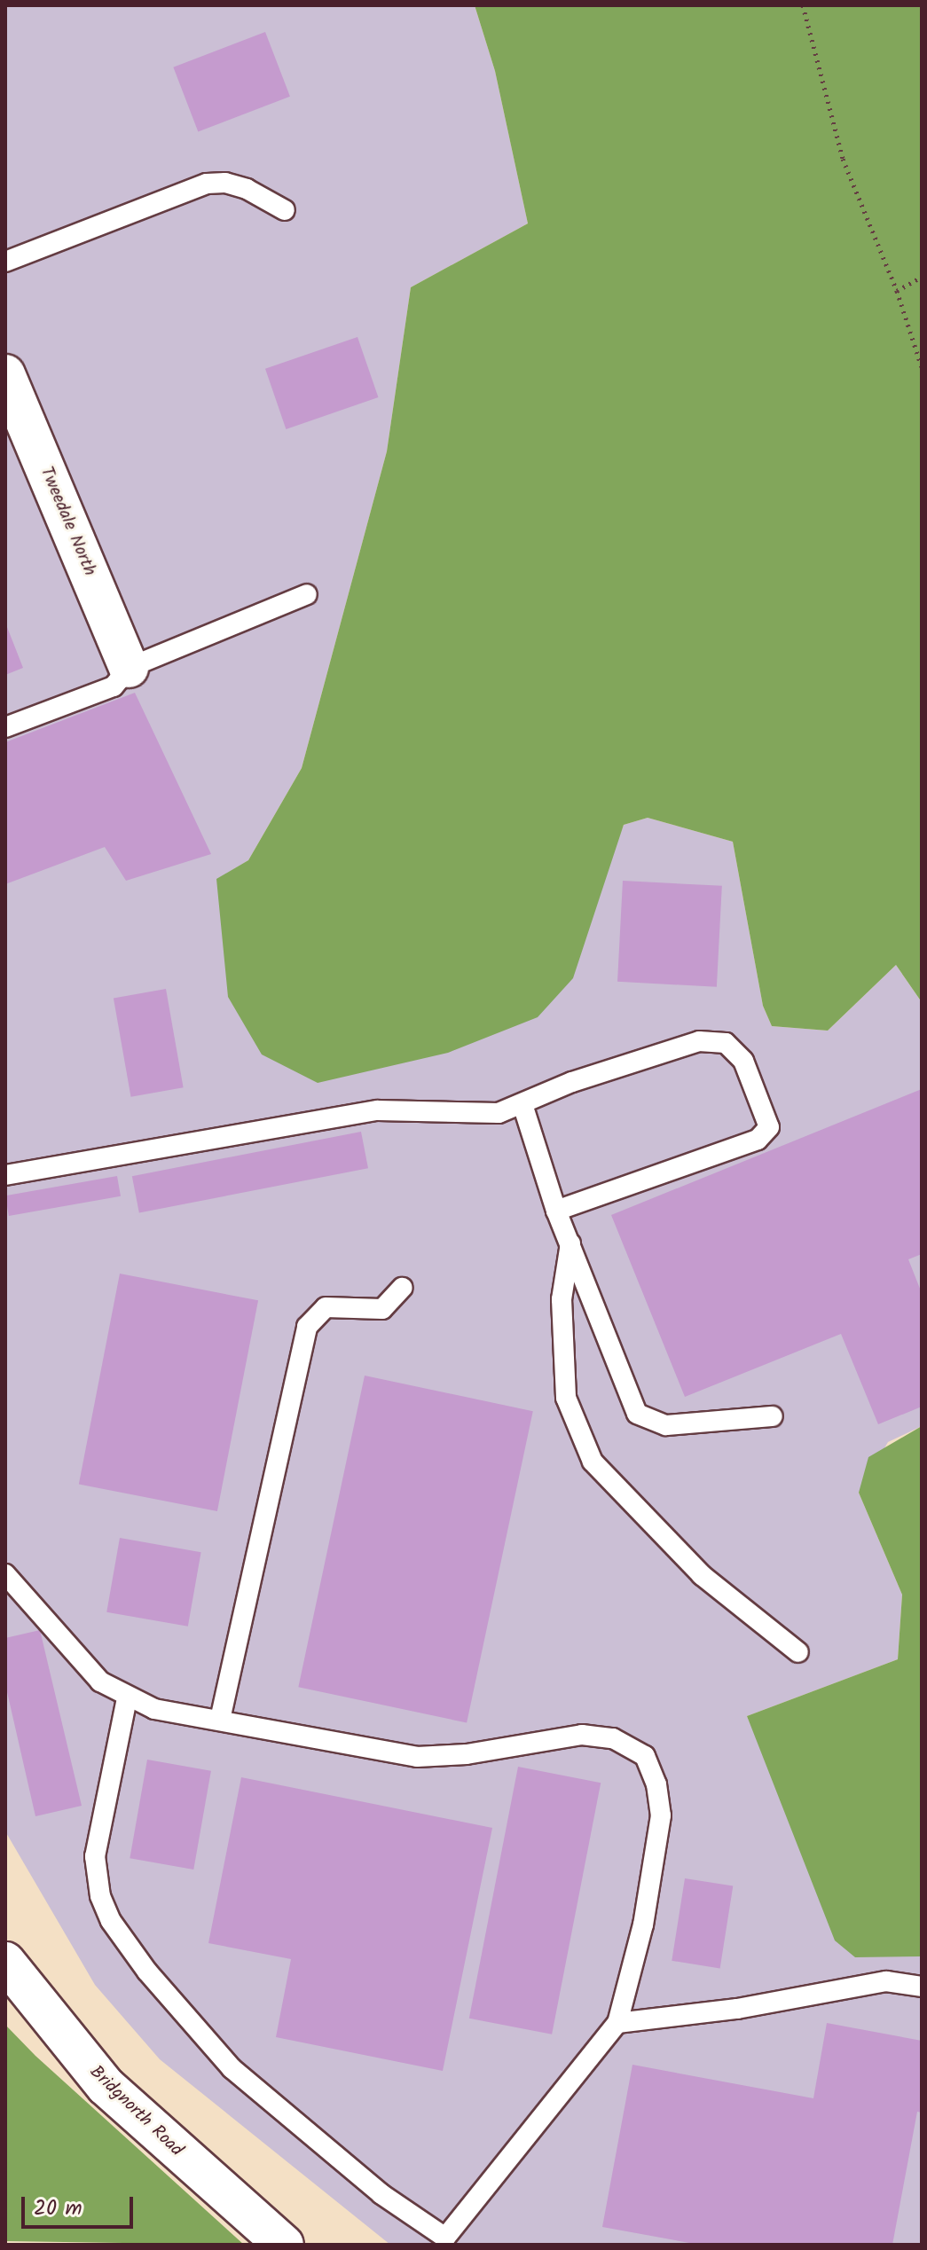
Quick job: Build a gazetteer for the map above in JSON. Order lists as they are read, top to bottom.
{
  "streets": {
    "street": ["Tweedale North", "Bridgnorth Road"]
  },
  "scale_bar": "20 m"
}
